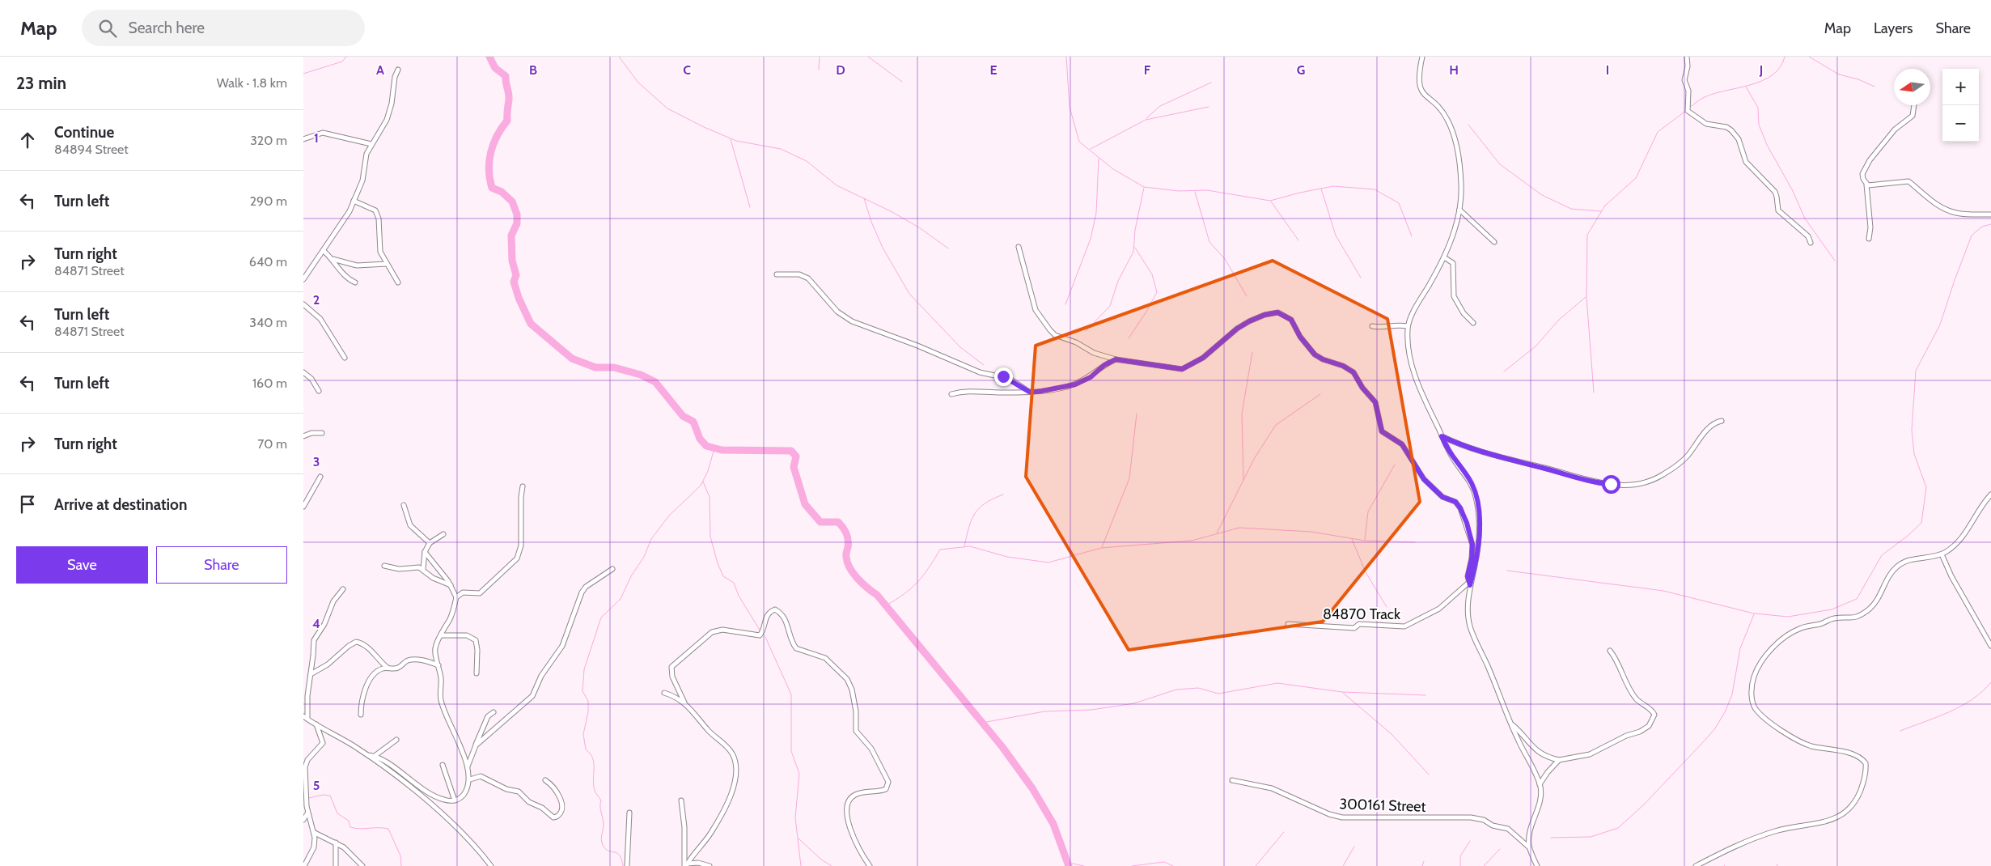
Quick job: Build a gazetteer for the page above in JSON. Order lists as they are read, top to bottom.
{
  "streets": {
    "street": ["84870 Track", "300161 Street"]
  },
  "north": "left",
  "page": {
    "header": "Map",
    "search": "Search here",
    "nav": ["Map", "Layers", "Share"],
    "heading": ["23 min", "Walk · 1.8 km"],
    "map_buttons": ["+", "−"],
    "list": [
      ["Continue", "84894 Street", "320 m"],
      ["Turn left", "290 m"],
      ["Turn right", "84871 Street", "640 m"],
      ["Turn left", "84871 Street", "340 m"],
      ["Turn left", "160 m"],
      ["Turn right", "70 m"],
      "Arrive at destination"
    ],
    "buttons": ["Save", "Share"]
  },
  "grid": {
    "columns": [
      "A",
      "B",
      "C",
      "D",
      "E",
      "F",
      "G",
      "H",
      "I",
      "J"
    ],
    "rows": [
      "1",
      "2",
      "3",
      "4",
      "5"
    ]
  }
}
